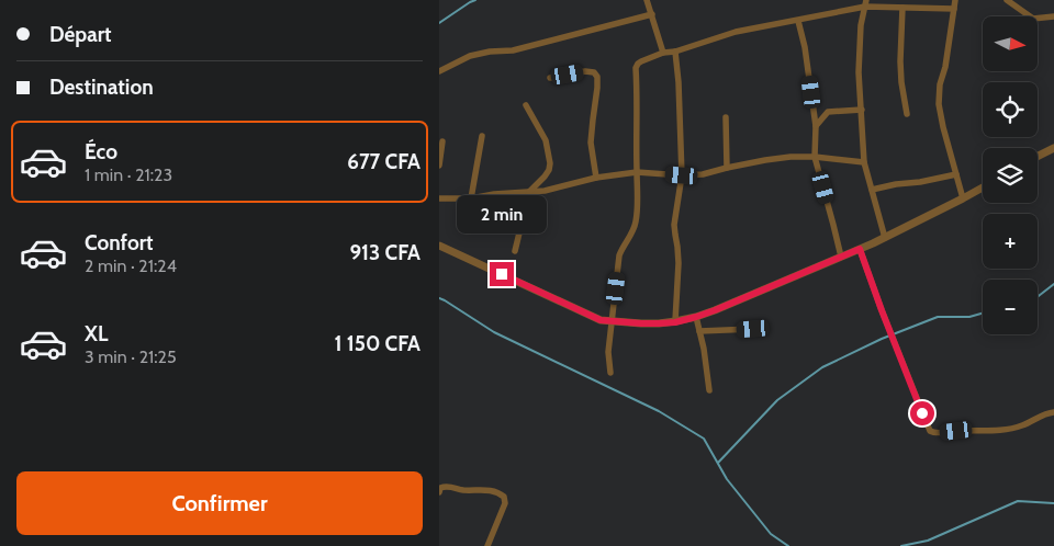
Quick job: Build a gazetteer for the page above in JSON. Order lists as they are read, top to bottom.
{
  "north": "right",
  "page": {
    "banner": ["Départ", "Destination"],
    "map_buttons": ["+", "−"],
    "list": [
      {
        "name": "Éco",
        "note": "1 min · 21:23",
        "value": "677 CFA"
      },
      {
        "name": "Confort",
        "note": "2 min · 21:24",
        "value": "913 CFA"
      },
      {
        "name": "XL",
        "note": "3 min · 21:25",
        "value": "1 150 CFA"
      }
    ],
    "bubble": "2 min",
    "buttons": "Confirmer"
  }
}
